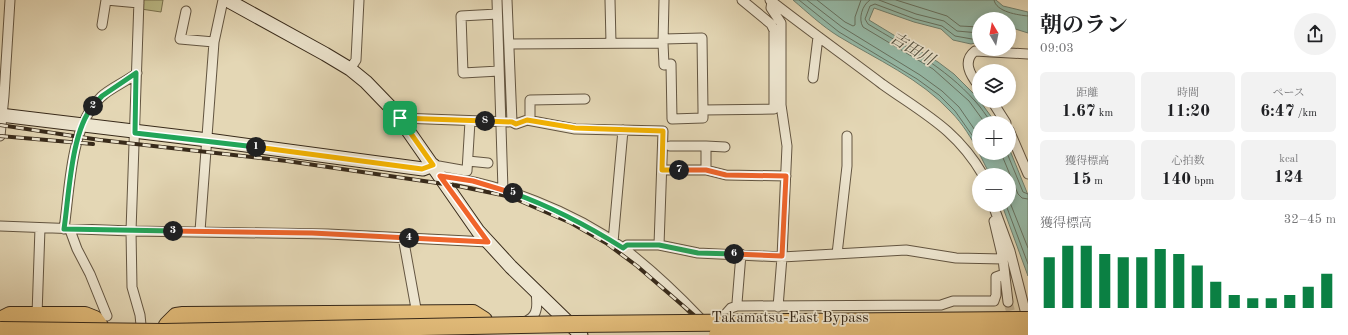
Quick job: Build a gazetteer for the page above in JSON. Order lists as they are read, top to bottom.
{
  "streets": {
    "highway": ["Takamatsu-East Bypass"]
  },
  "water": ["吉田川"],
  "north": "top",
  "page": {
    "heading": ["朝のラン", "09:03"],
    "map_buttons": ["+", "−"],
    "stats": [
      ["距離", "1.67 km"],
      ["時間", "11:20"],
      ["ペース", "6:47 /km"],
      ["獲得標高", "15 m"],
      ["心拍数", "140 bpm"],
      ["kcal", "124"]
    ],
    "pins": [
      "2",
      "8",
      "1",
      "7",
      "5",
      "3",
      "4",
      "6"
    ],
    "chart": ["獲得標高", "32–45 m"]
  }
}
